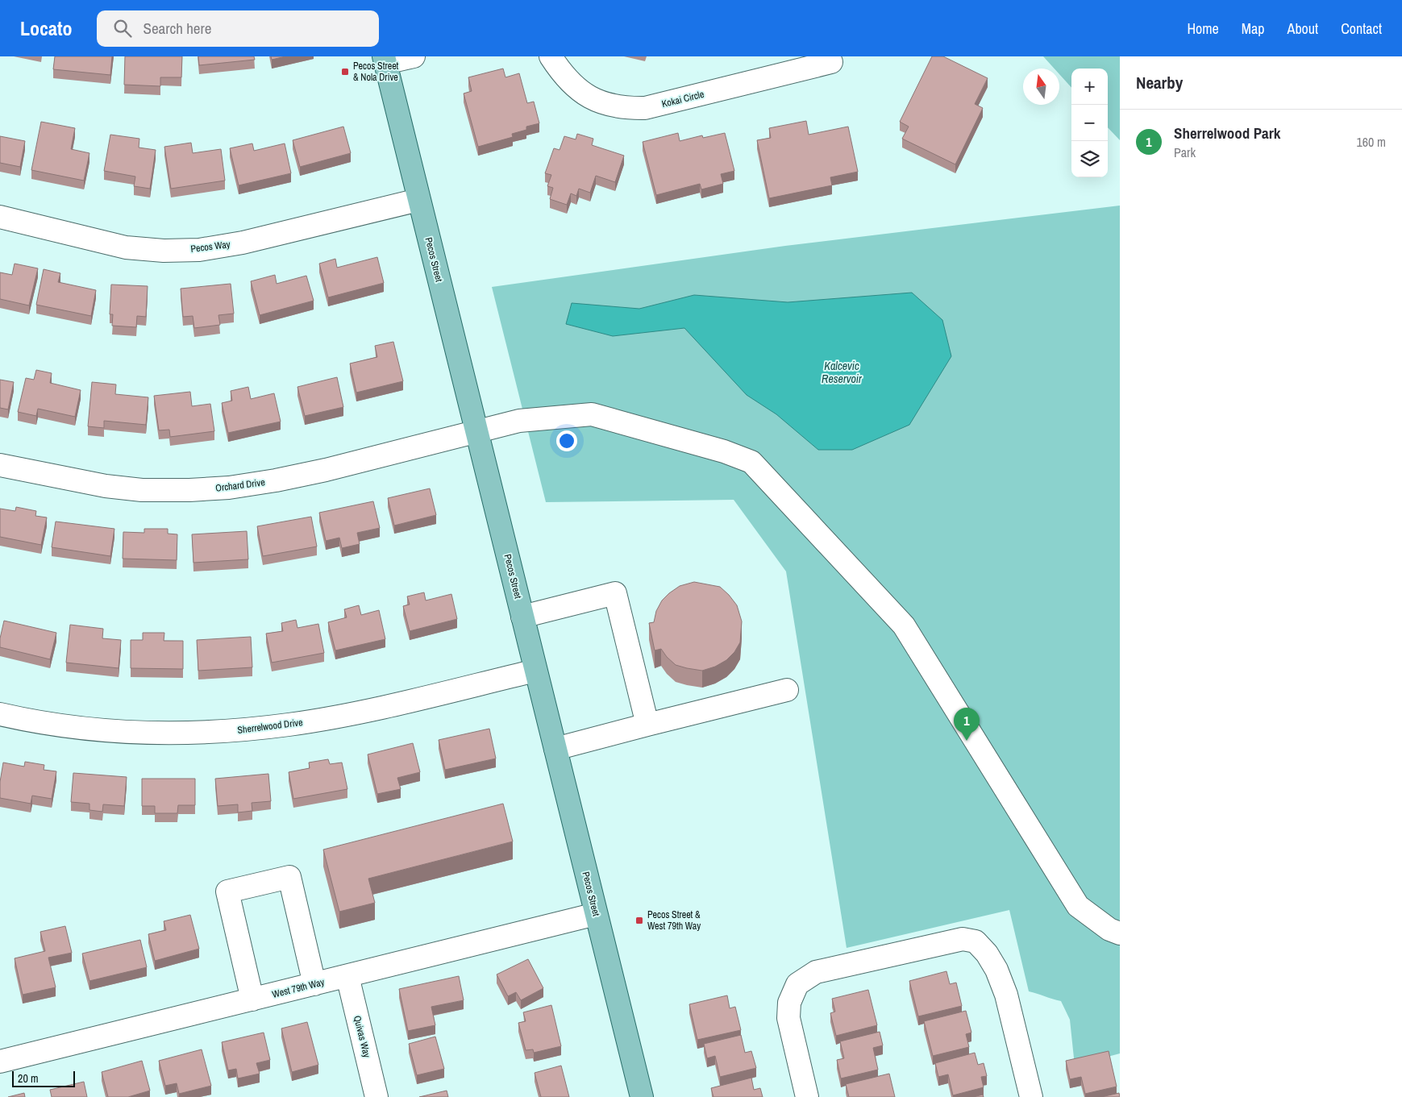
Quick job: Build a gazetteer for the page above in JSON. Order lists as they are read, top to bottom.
{
  "streets": {
    "main road": ["Pecos Street"],
    "street": [
      "Kokai Circle",
      "Pecos Way",
      "Orchard Drive",
      "Sherrelwood Drive",
      "West 79th Way",
      "Quivas Way"
    ]
  },
  "crossings": [
    ["Pecos Way", "Pecos Street"],
    ["Pecos Street", "Orchard Drive"],
    ["Pecos Street", "Sherrelwood Drive"],
    ["Pecos Street", "West 79th Way"],
    ["West 79th Way", "Quivas Way"]
  ],
  "water": ["Kalcevic Reservoir"],
  "places": {
    "transit": ["Pecos Street & Nola Drive", "Pecos Street & West 79th Way"]
  },
  "scale_bar": "20 m",
  "north": "top",
  "page": {
    "header": "Locato",
    "search": "Search here",
    "nav": [
      "Home",
      "Map",
      "About",
      "Contact"
    ],
    "heading": "Nearby",
    "map_buttons": ["+", "−"],
    "list": [
      {
        "mark": "1",
        "name": "Sherrelwood Park",
        "note": "Park",
        "value": "160 m"
      }
    ],
    "pins": "1",
    "scale": "20 m"
  }
}
